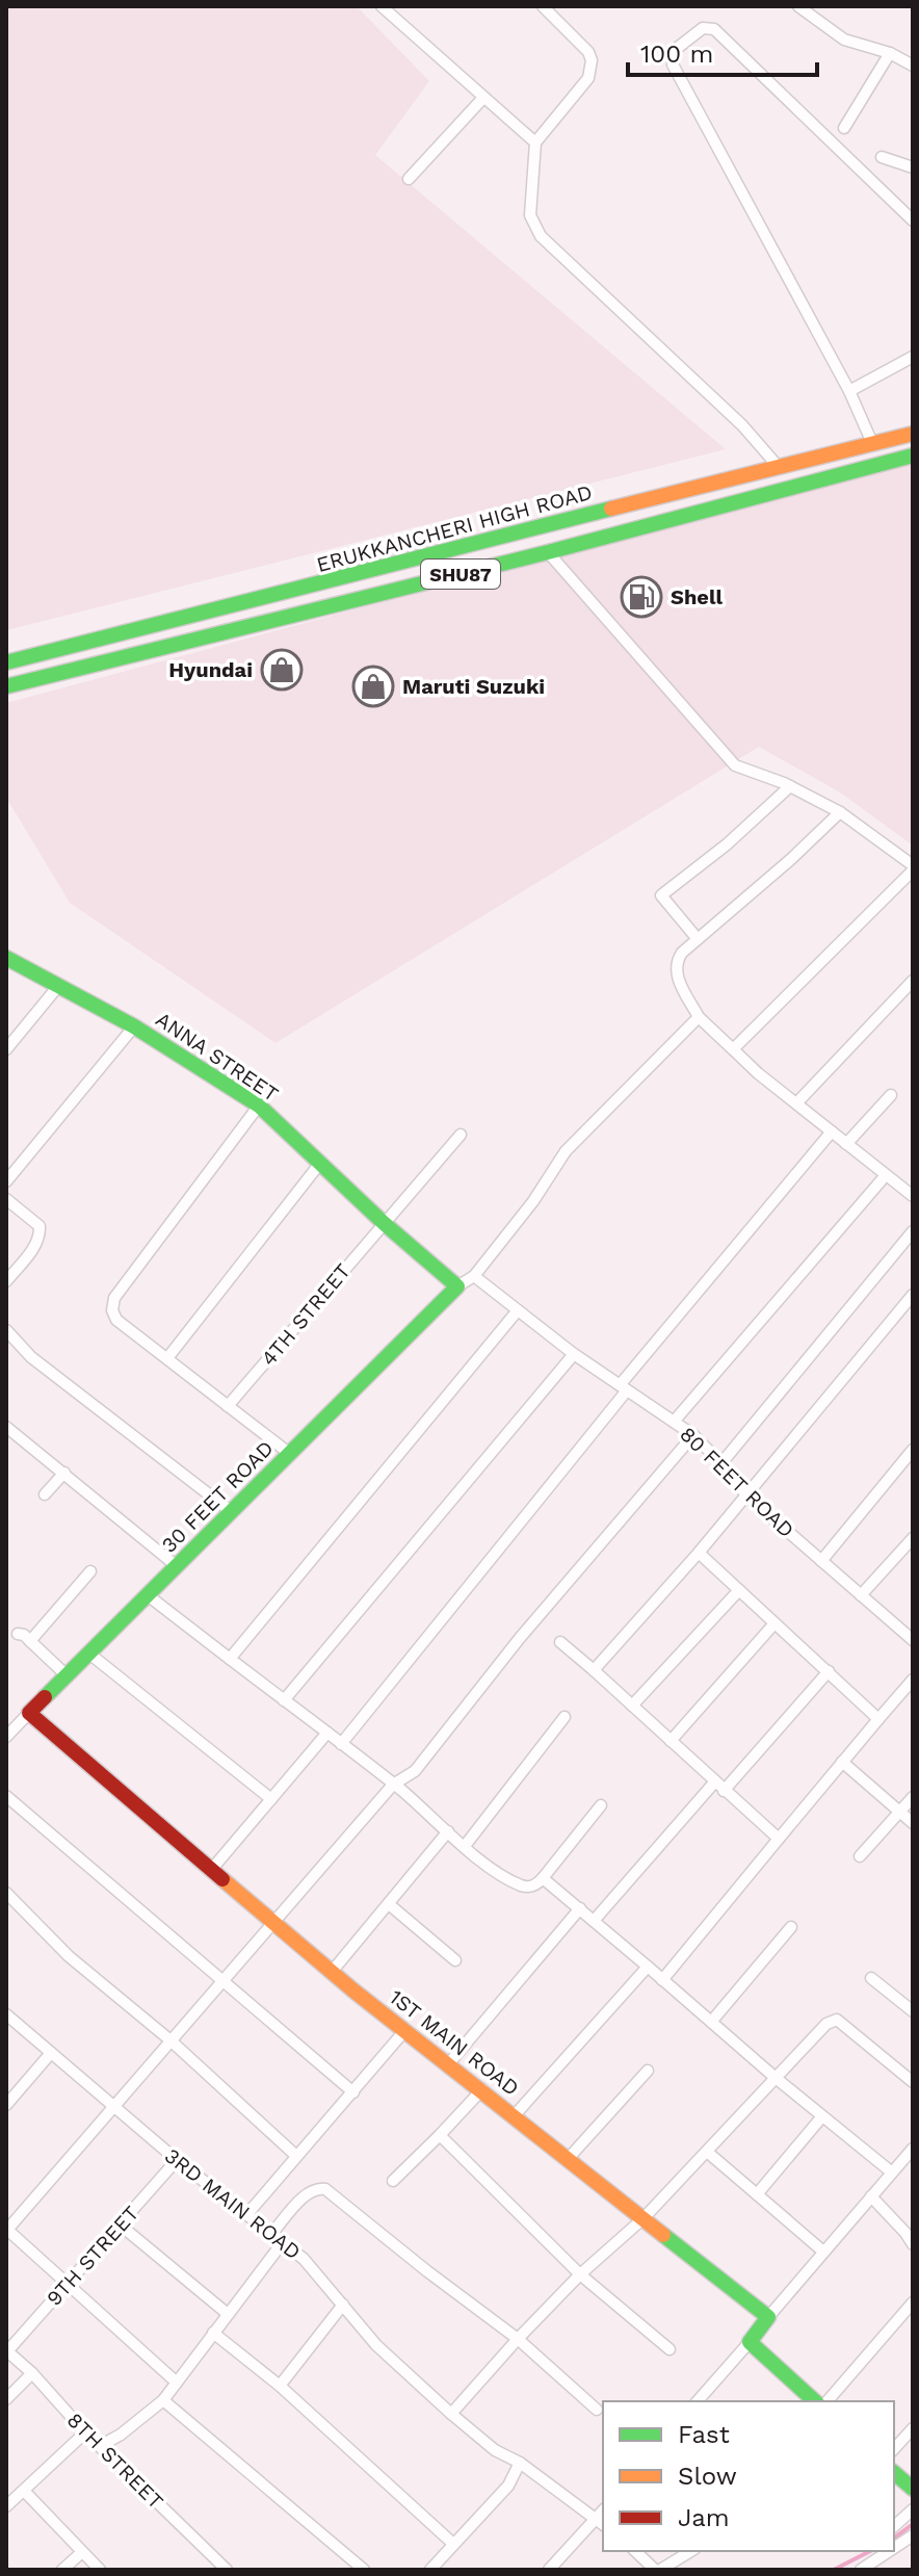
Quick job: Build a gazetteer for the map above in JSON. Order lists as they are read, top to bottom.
{
  "streets": {
    "main road": [
      "ERUKKANCHERI HIGH ROAD",
      "SHU87",
      "ANNA STREET",
      "30 FEET ROAD",
      "1ST MAIN ROAD"
    ],
    "street": [
      "4TH STREET",
      "80 FEET ROAD",
      "3RD MAIN ROAD",
      "9TH STREET",
      "8TH STREET"
    ]
  },
  "crossings": [
    ["ANNA STREET", "4TH STREET"],
    ["ANNA STREET", "30 FEET ROAD"],
    ["30 FEET ROAD", "1ST MAIN ROAD"],
    ["3RD MAIN ROAD", "9TH STREET"],
    ["9TH STREET", "8TH STREET"]
  ],
  "places": {
    "fuel station": ["Shell"],
    "shop": ["Hyundai", "Maruti Suzuki"]
  },
  "legend": ["Fast", "Slow", "Jam"],
  "scale_bar": "100 m"
}
